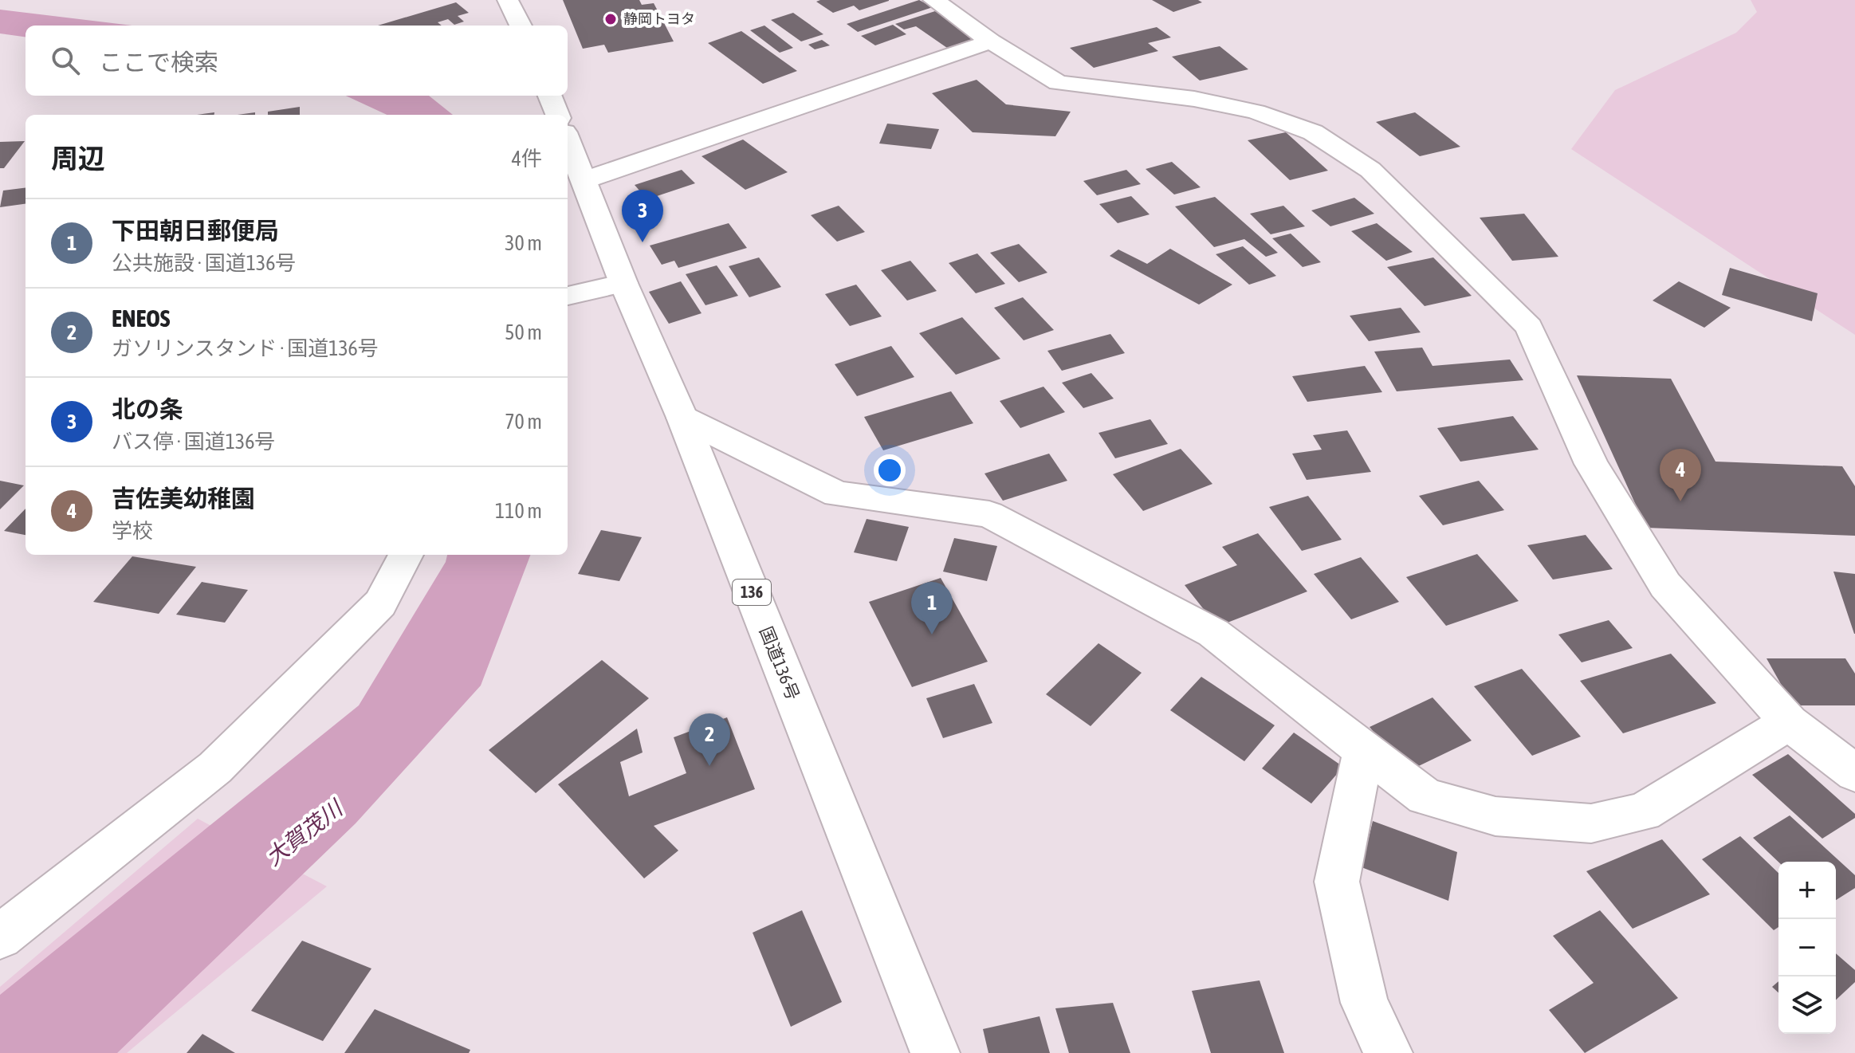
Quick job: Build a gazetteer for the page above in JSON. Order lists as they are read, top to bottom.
{
  "streets": {
    "main road": ["136", "国道136号"]
  },
  "water": ["大賀茂川"],
  "places": ["静岡トヨタ"],
  "page": {
    "search": "ここで検索",
    "heading": ["周辺", "4件"],
    "pins": [
      "3",
      "4",
      "1",
      "2"
    ],
    "list": [
      {
        "mark": "1",
        "name": "下田朝日郵便局",
        "note": "公共施設 · 国道136号",
        "value": "30 m"
      },
      {
        "mark": "2",
        "name": "ENEOS",
        "note": "ガソリンスタンド · 国道136号",
        "value": "50 m"
      },
      {
        "mark": "3",
        "name": "北の条",
        "note": "バス停 · 国道136号",
        "value": "70 m"
      },
      {
        "mark": "4",
        "name": "吉佐美幼稚園",
        "note": "学校",
        "value": "110 m"
      }
    ],
    "map_buttons": ["+", "−"]
  }
}
